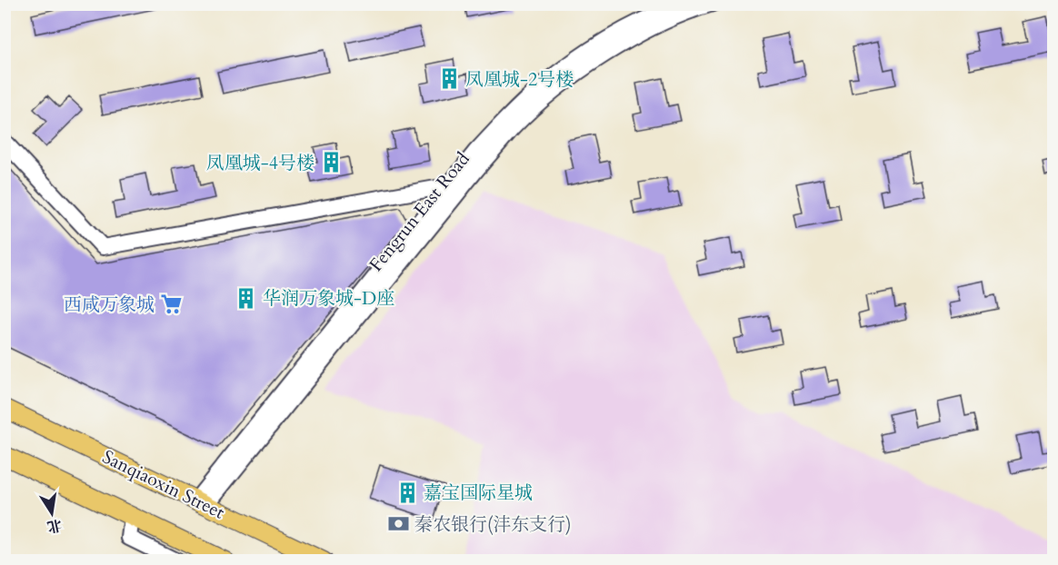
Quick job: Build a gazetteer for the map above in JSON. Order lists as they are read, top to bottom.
{
  "streets": {
    "main road": ["Sanqiaoxin Street"],
    "street": ["Fengrun East Road"]
  },
  "crossings": [
    ["Fengrun East Road", "Sanqiaoxin Street"]
  ],
  "places": {
    "building": [
      "凤凰城-2号楼",
      "凤凰城-4号楼",
      "华润万象城-D座",
      "嘉宝国际星城"
    ],
    "supermarket": ["西咸万象城"],
    "bank": ["秦农银行(沣东支行)"]
  },
  "north": "bottom"
}
